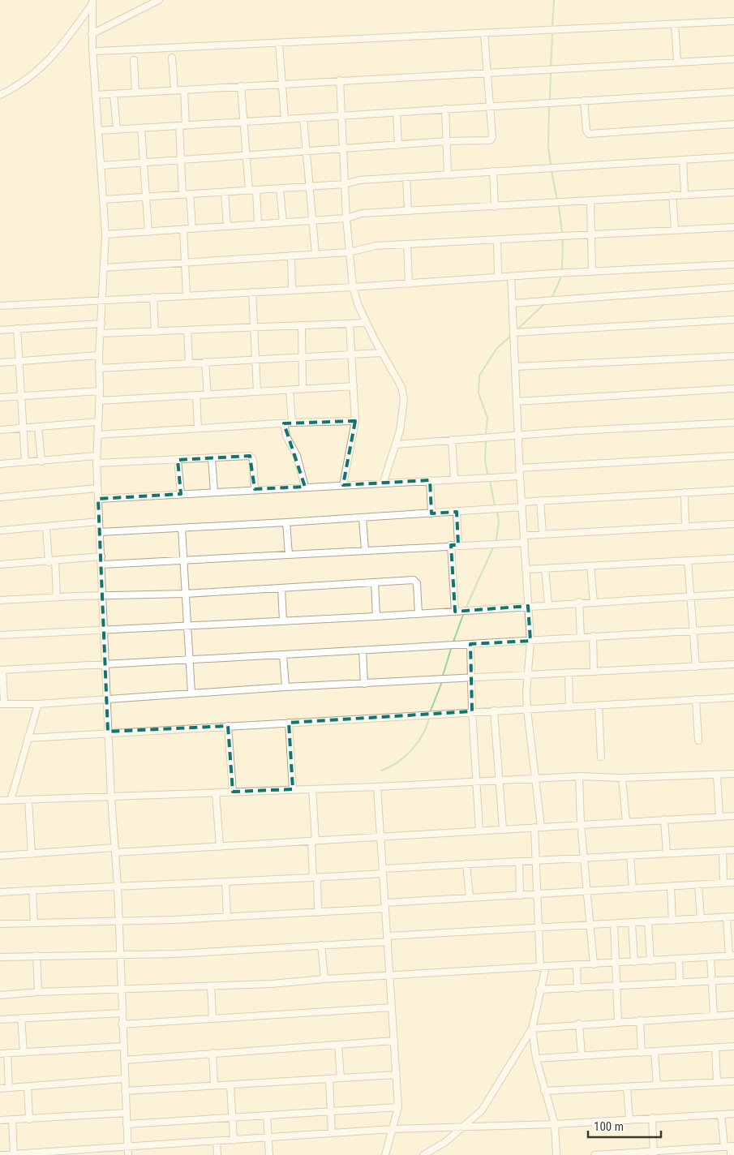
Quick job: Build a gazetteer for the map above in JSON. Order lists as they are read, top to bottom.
{
  "scale_bar": "100 m"
}
